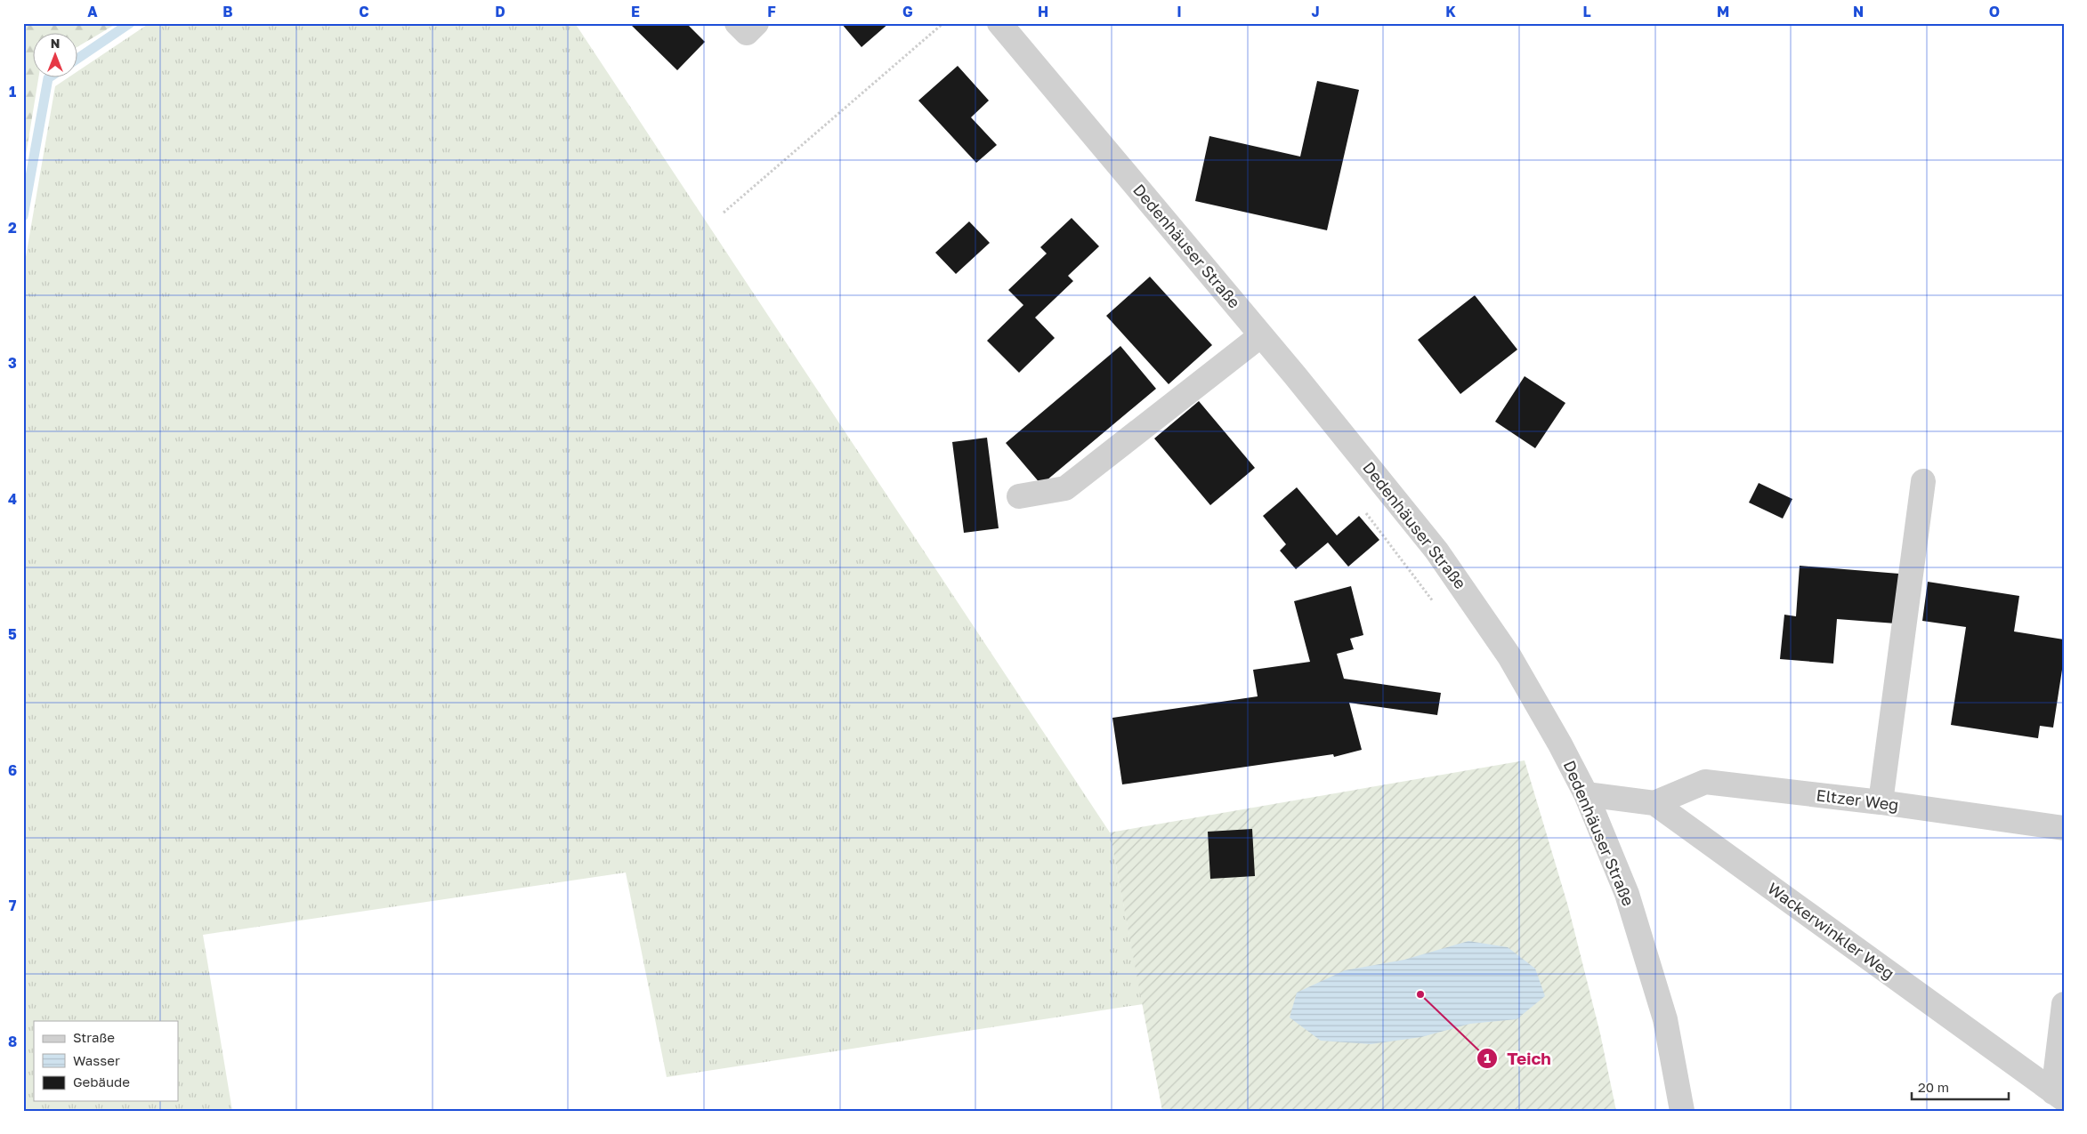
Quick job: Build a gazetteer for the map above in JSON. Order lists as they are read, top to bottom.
{
  "streets": {
    "street": ["Dedenhäuser Straße", "Eltzer Weg", "Wackerwinkler Weg"]
  },
  "crossings": [
    ["Dedenhäuser Straße", "Wackerwinkler Weg"],
    ["Eltzer Weg", "Wackerwinkler Weg"]
  ],
  "places": ["Teich"],
  "legend": ["Straße", "Wasser", "Gebäude"],
  "scale_bar": "20 m",
  "north": "top",
  "grid": {
    "columns": [
      "A",
      "B",
      "C",
      "D",
      "E",
      "F",
      "G",
      "H",
      "I",
      "J",
      "K",
      "L",
      "M",
      "N",
      "O"
    ],
    "rows": [
      "1",
      "2",
      "3",
      "4",
      "5",
      "6",
      "7",
      "8"
    ]
  }
}
